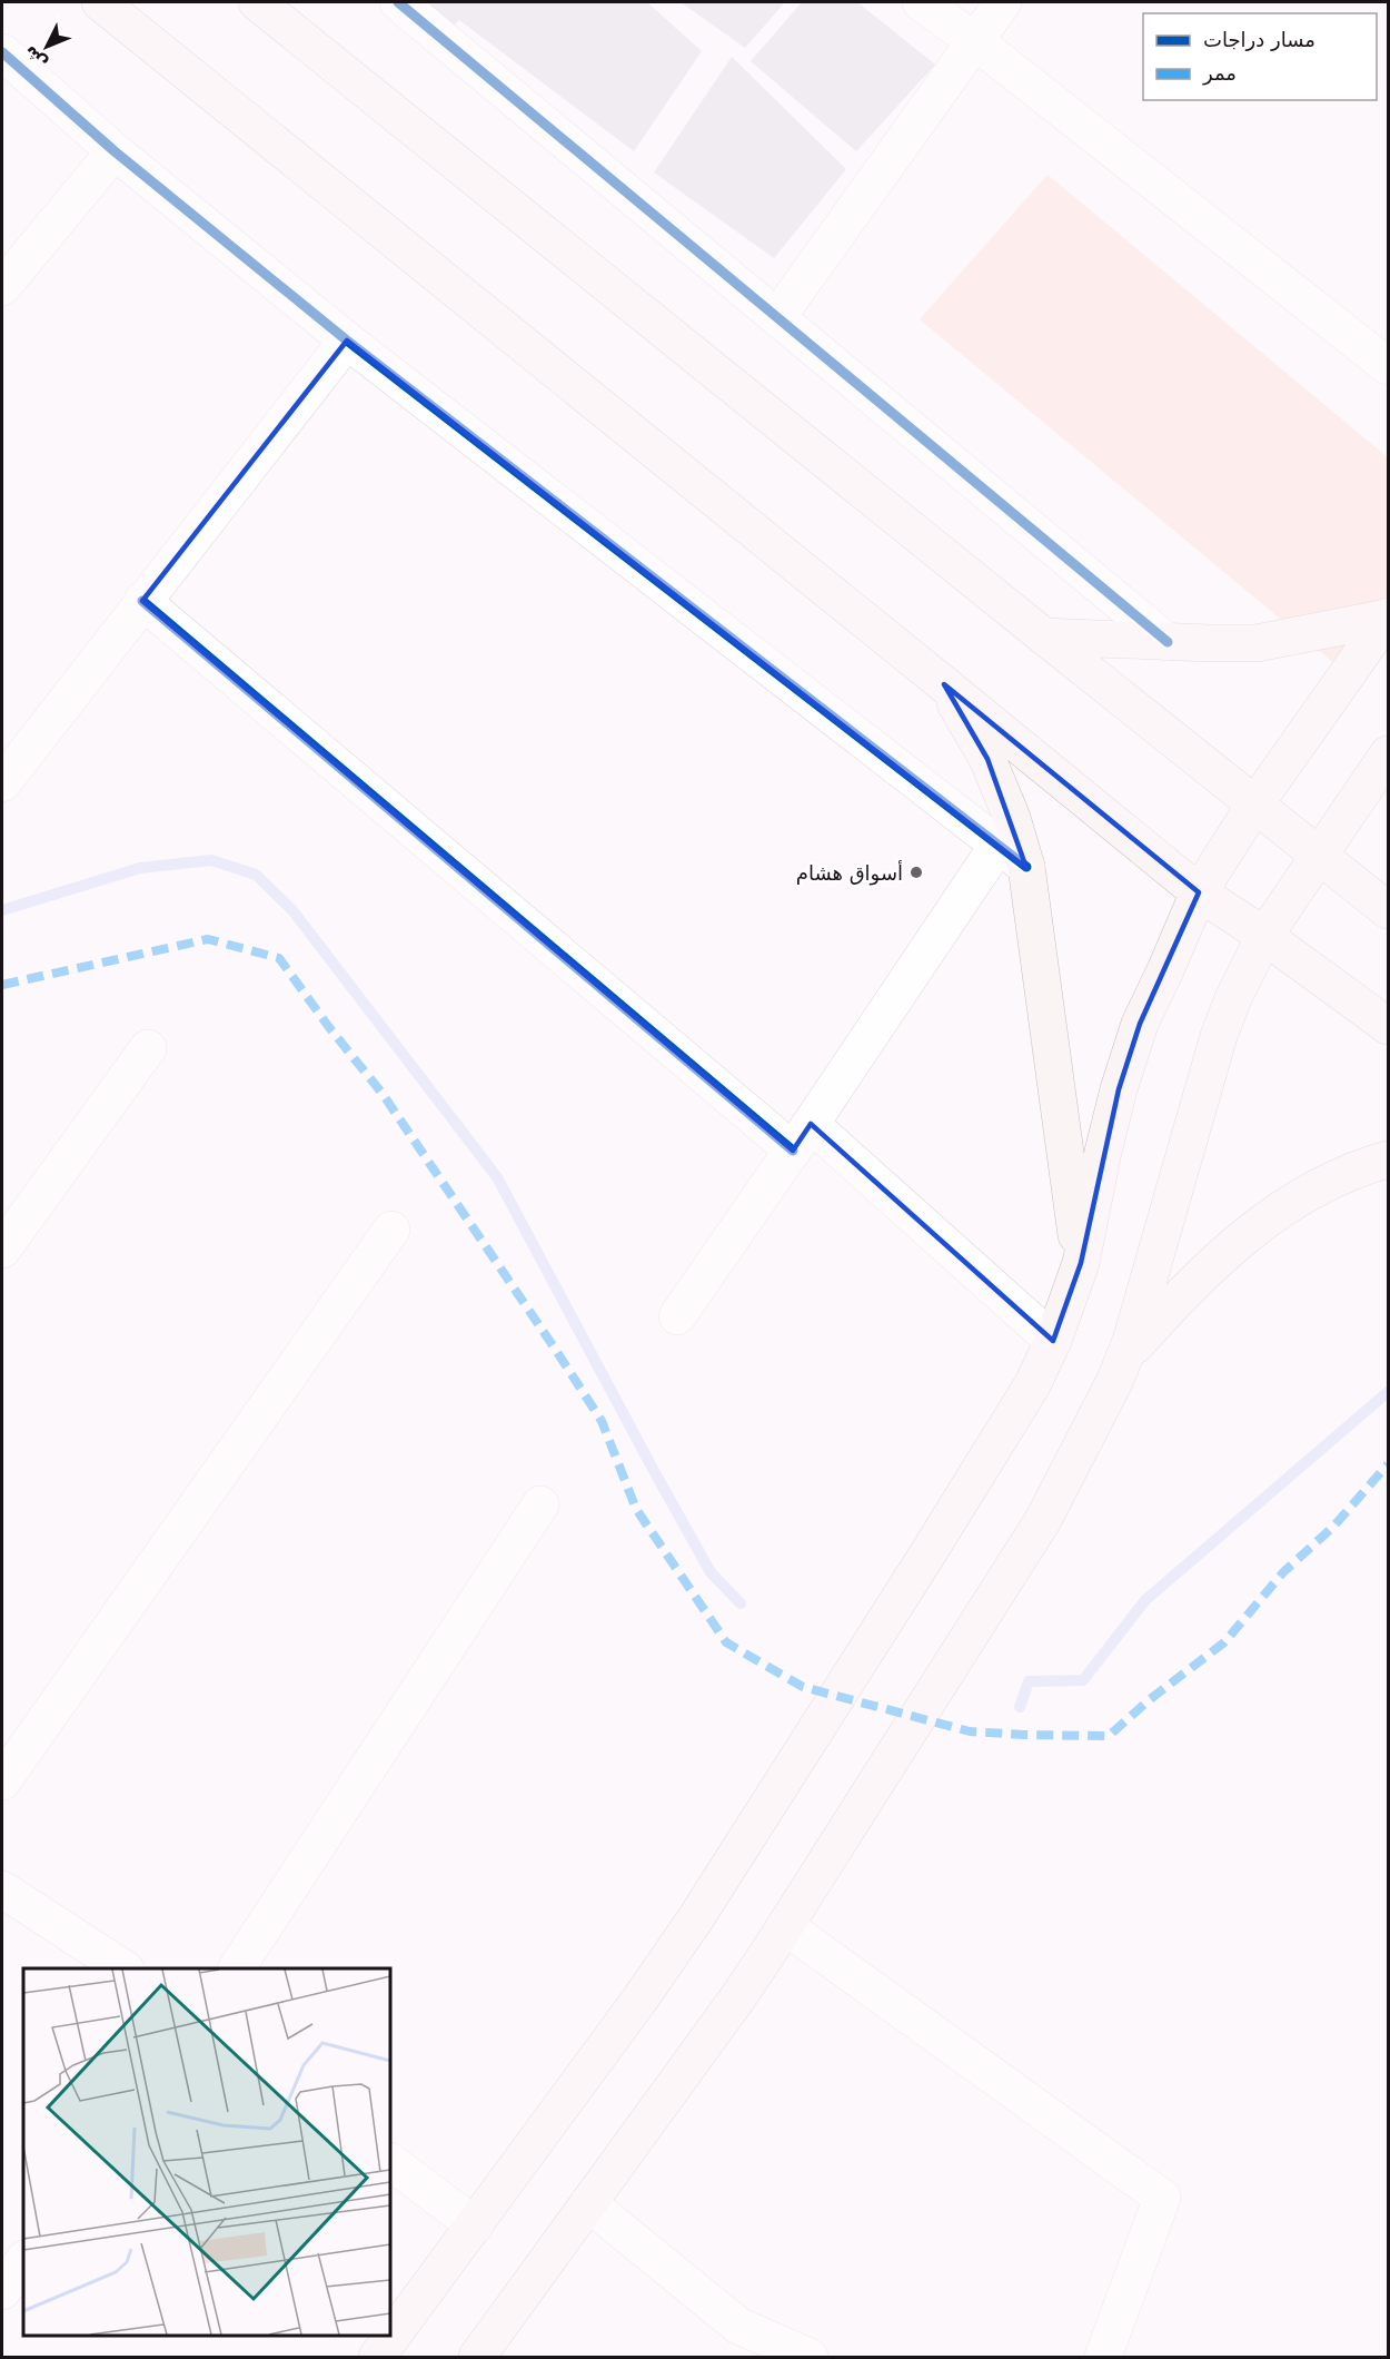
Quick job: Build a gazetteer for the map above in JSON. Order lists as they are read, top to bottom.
{
  "places": ["أسواق هشام"],
  "legend": ["مسار دراجات", "ممر"],
  "north": "bottom left"
}
